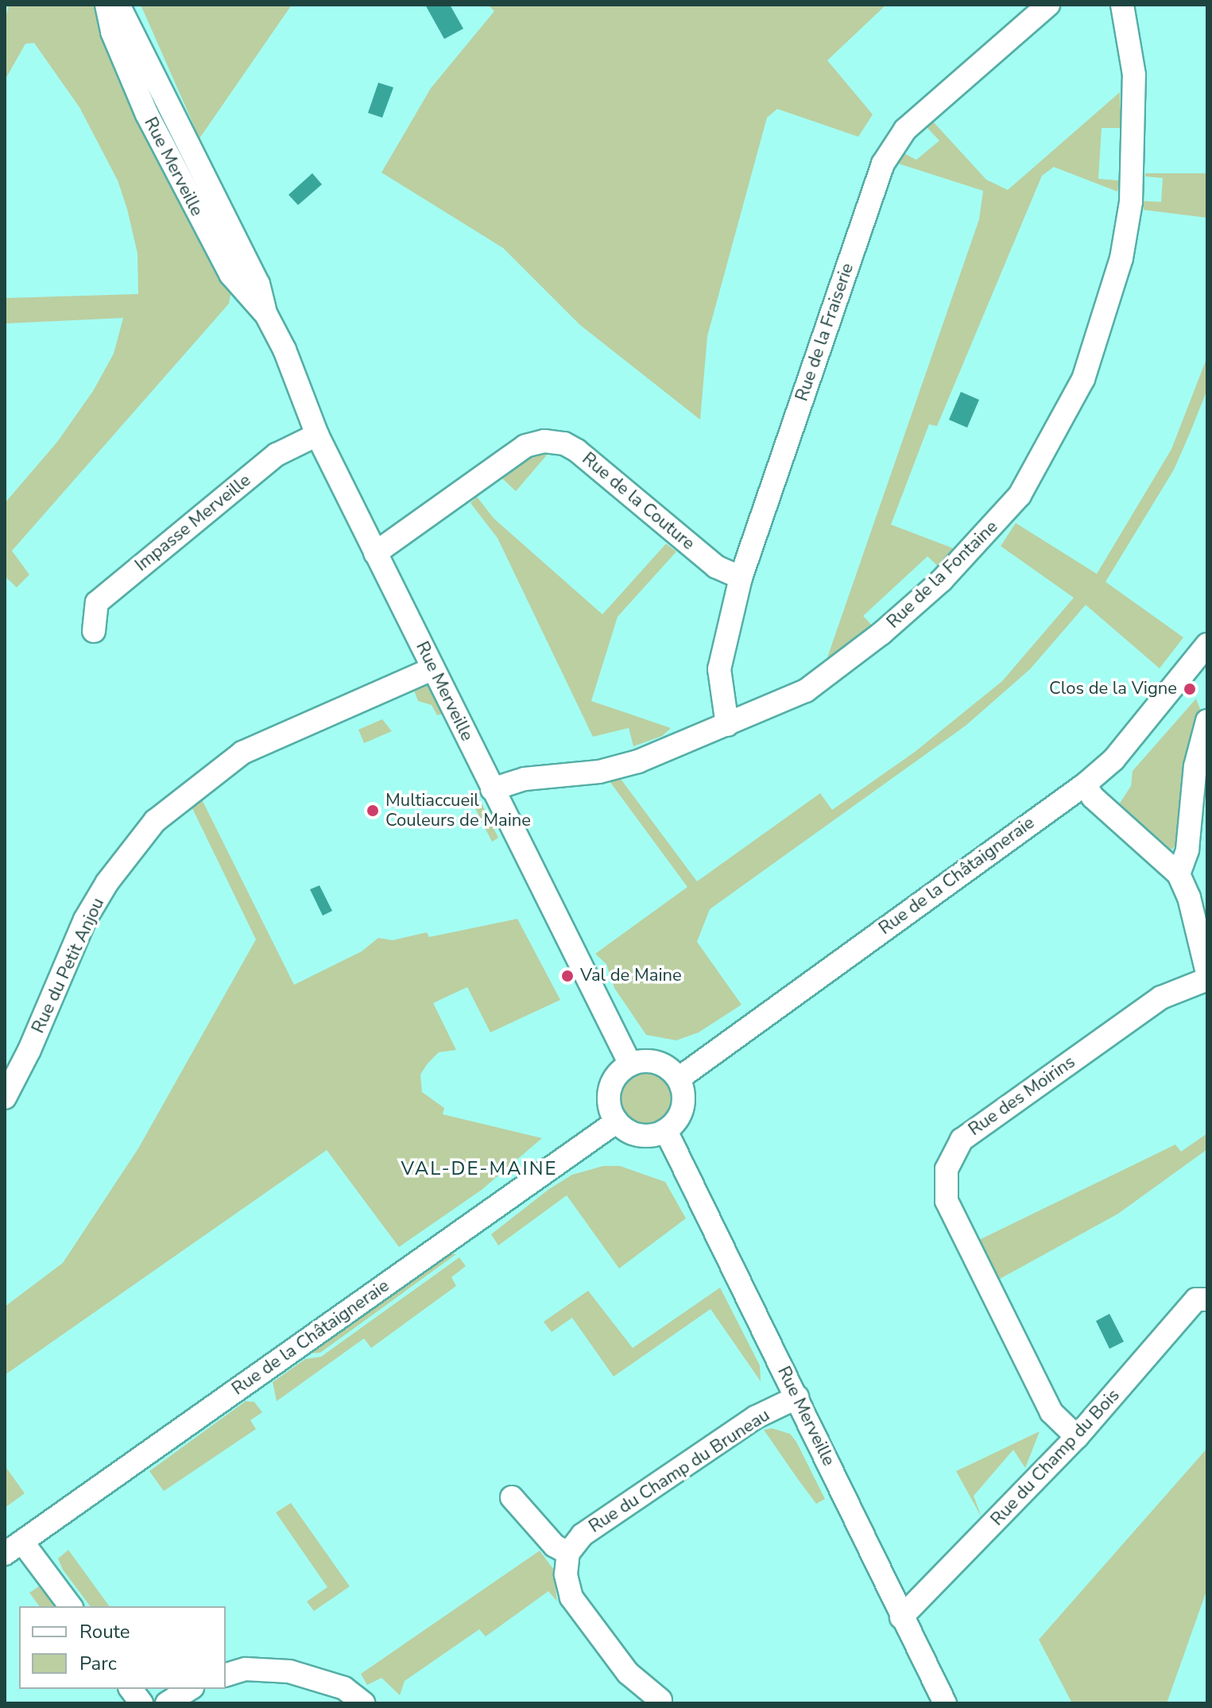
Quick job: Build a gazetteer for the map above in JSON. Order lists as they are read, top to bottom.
{
  "streets": {
    "street": [
      "Rue Merveille",
      "Rue de la Fraiserie",
      "Rue de la Couture",
      "Impasse Merveille",
      "Rue de la Fontaine",
      "Rue de la Châtaigneraie",
      "Rue du Petit Anjou",
      "Rue des Moirins",
      "Rue du Champ du Bois",
      "Rue du Champ du Bruneau"
    ]
  },
  "crossings": [
    ["Rue Merveille", "Rue de la Couture"],
    ["Rue Merveille", "Impasse Merveille"],
    ["Rue Merveille", "Rue de la Fontaine"],
    ["Rue Merveille", "Rue de la Châtaigneraie"],
    ["Rue Merveille", "Rue du Petit Anjou"],
    ["Rue Merveille", "Rue du Champ du Bois"],
    ["Rue Merveille", "Rue du Champ du Bruneau"],
    ["Rue de la Fraiserie", "Rue de la Couture"],
    ["Rue de la Fraiserie", "Rue de la Fontaine"],
    ["Rue des Moirins", "Rue du Champ du Bois"]
  ],
  "districts": ["VAL-DE-MAINE"],
  "places": ["Clos de la Vigne", "Multiaccueil Couleurs de Maine", "Val de Maine"],
  "legend": ["Route", "Parc"]
}
